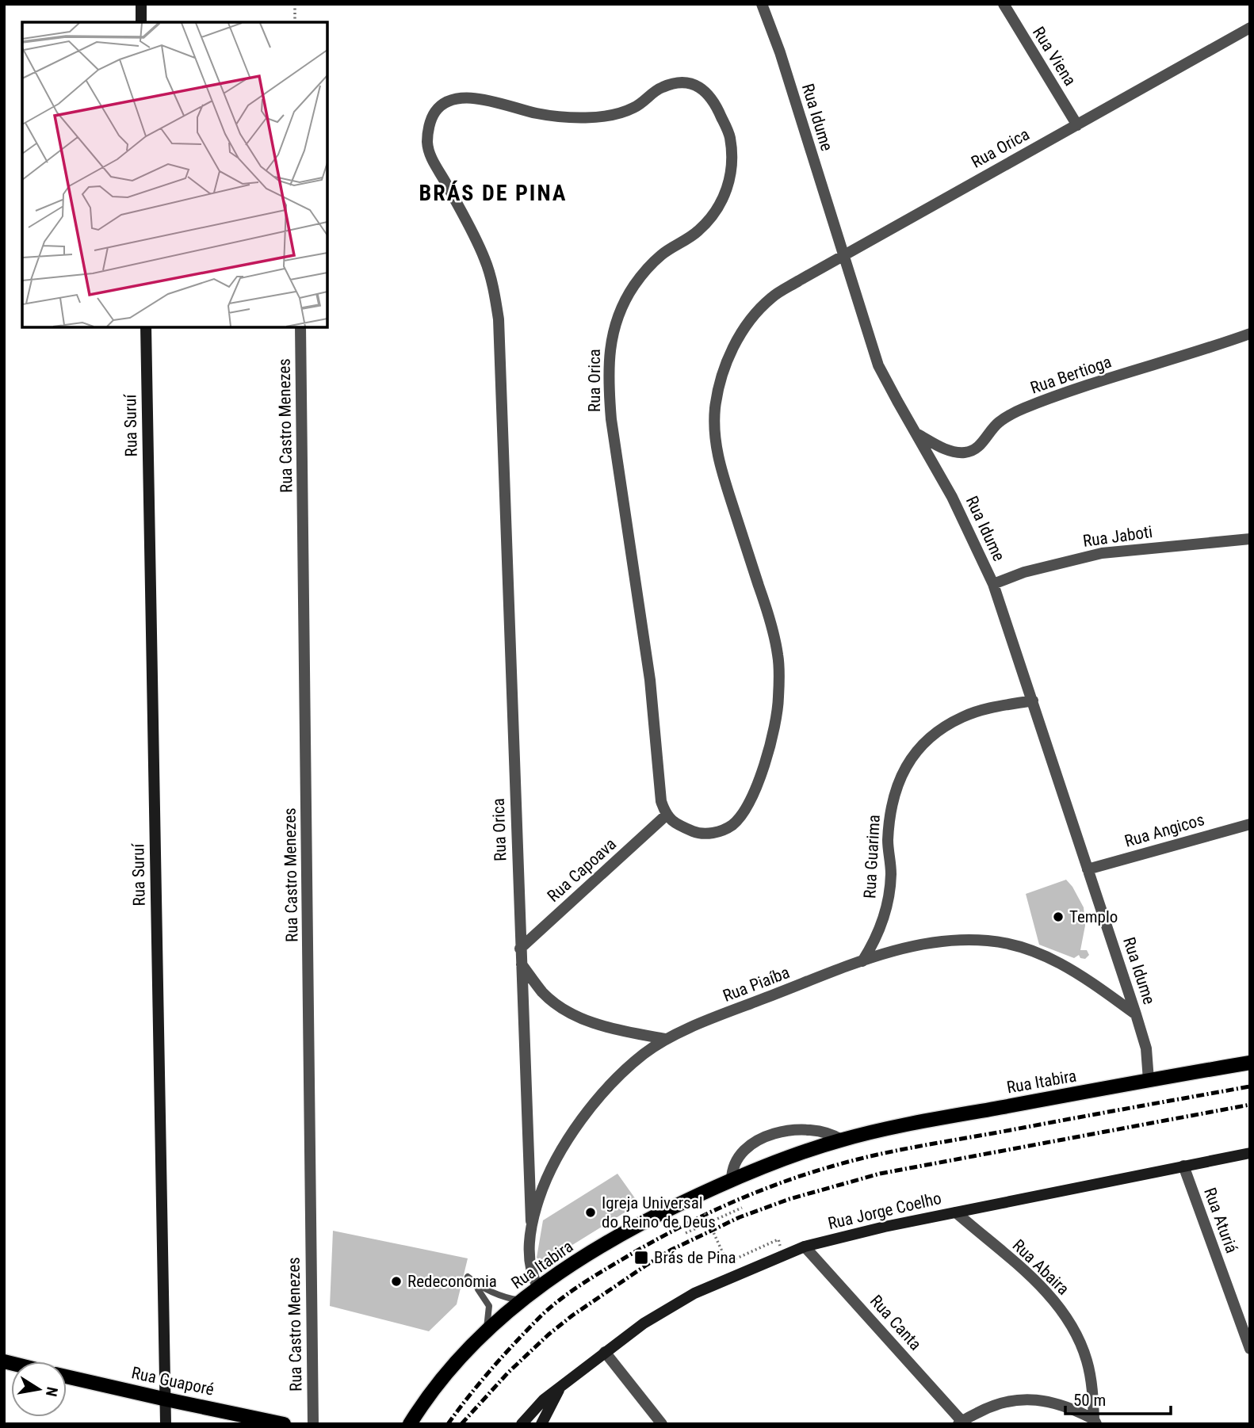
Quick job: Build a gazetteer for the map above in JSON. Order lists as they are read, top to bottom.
{
  "streets": {
    "main road": ["Rua Itabira", "Rua Guaporé"],
    "street": [
      "Rua Viena",
      "Rua Idume",
      "Rua Orica",
      "Rua Bertioga",
      "Rua Suruí",
      "Rua Castro Menezes",
      "Rua Jaboti",
      "Rua Angicos",
      "Rua Guarima",
      "Rua Capoava",
      "Rua Piaíba",
      "Rua Jorge Coelho",
      "Rua Aturiá",
      "Rua Abaira",
      "Rua Canta"
    ]
  },
  "crossings": [
    ["Rua Viena", "Rua Orica"],
    ["Rua Idume", "Rua Orica"],
    ["Rua Idume", "Rua Bertioga"],
    ["Rua Idume", "Rua Jaboti"],
    ["Rua Idume", "Rua Angicos"],
    ["Rua Idume", "Rua Guarima"],
    ["Rua Idume", "Rua Piaíba"],
    ["Rua Idume", "Rua Itabira"],
    ["Rua Orica", "Rua Capoava"],
    ["Rua Orica", "Rua Piaíba"],
    ["Rua Suruí", "Rua Guaporé"],
    ["Rua Guarima", "Rua Piaíba"],
    ["Rua Piaíba", "Rua Itabira"],
    ["Rua Jorge Coelho", "Rua Aturiá"],
    ["Rua Jorge Coelho", "Rua Abaira"],
    ["Rua Jorge Coelho", "Rua Canta"]
  ],
  "districts": ["BRÁS DE PINA"],
  "places": {
    "other": ["Templo", "Igreja Universal do Reino de Deus", "Redeconomia"],
    "transit": ["Brás de Pina"]
  },
  "scale_bar": "50 m",
  "north": "right"
}
